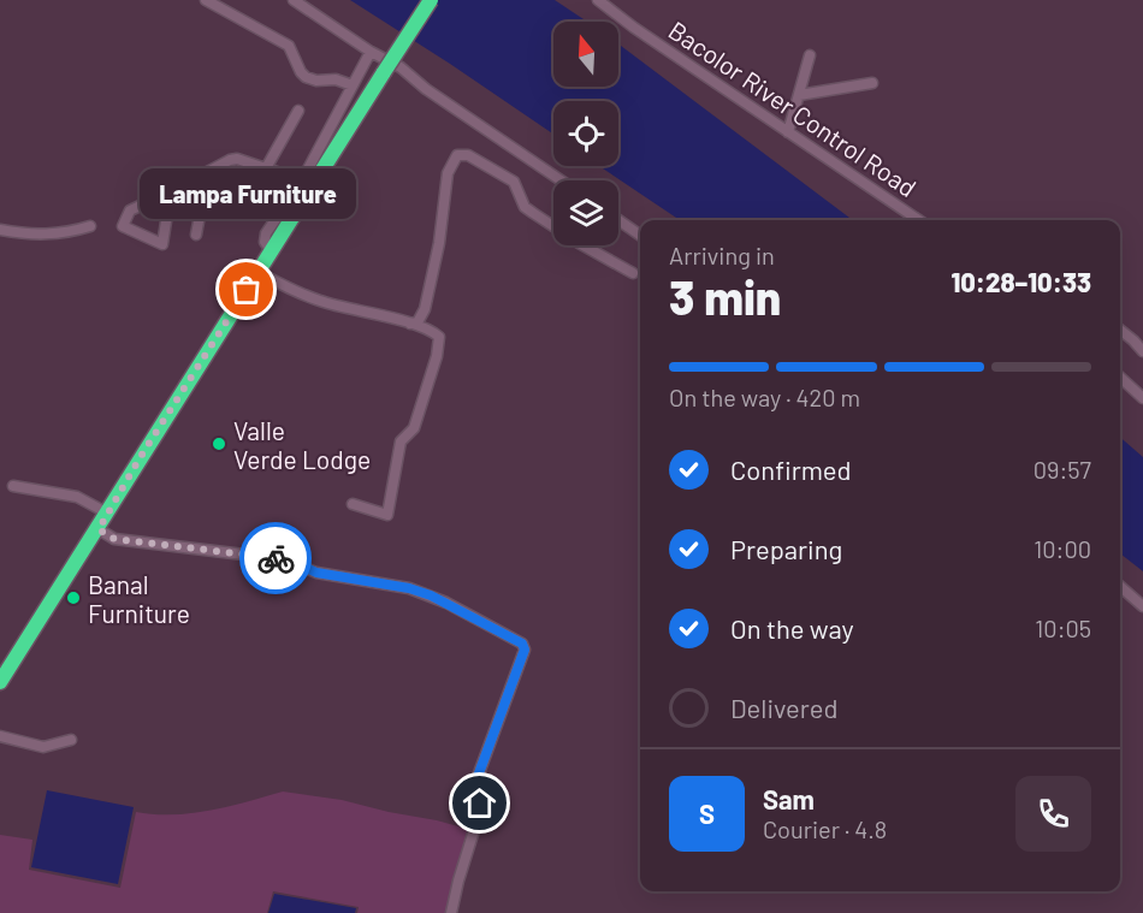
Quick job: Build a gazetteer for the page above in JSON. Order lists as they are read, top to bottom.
{
  "streets": {
    "street": ["Bacolor River Control Road"]
  },
  "places": ["Lampa Furniture", "Valle Verde Lodge", "Banal Furniture"],
  "north": "top",
  "page": {
    "bubble": "Lampa Furniture",
    "heading": ["3 min", "Arriving in", "10:28–10:33"],
    "panel": ["Sam", "Courier · 4.8"],
    "bar": "On the way · 420 m",
    "list": [
      ["Confirmed", "09:57"],
      ["Preparing", "10:00"],
      ["On the way", "10:05"],
      "Delivered"
    ],
    "round": "S"
  }
}
